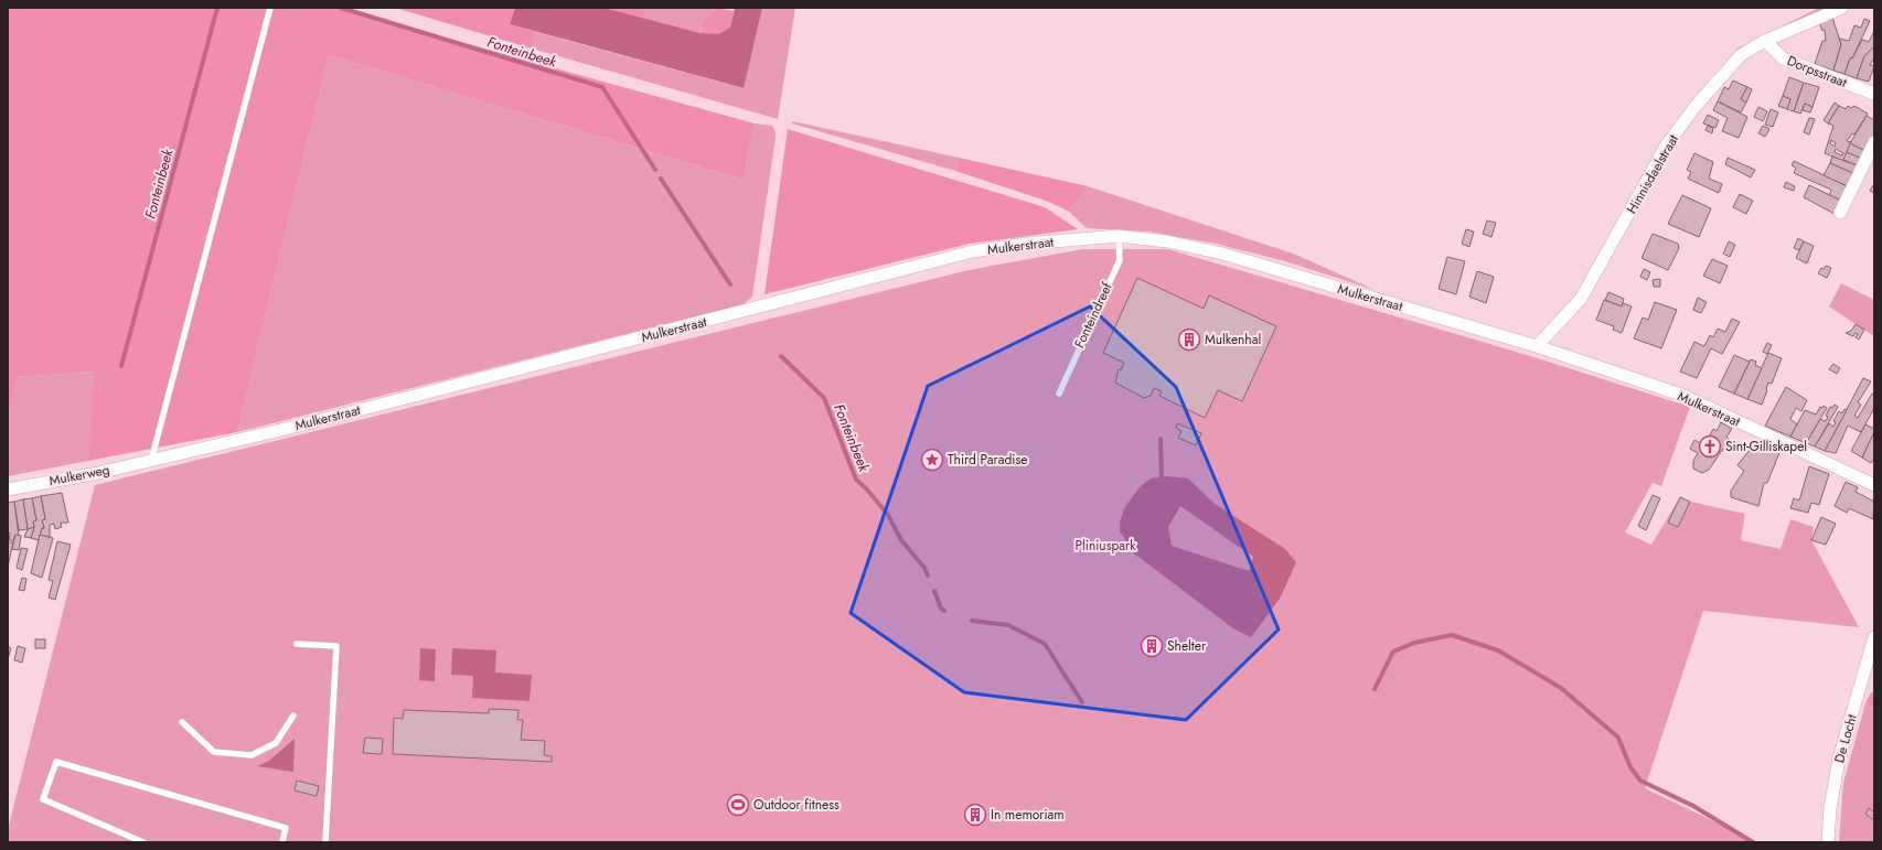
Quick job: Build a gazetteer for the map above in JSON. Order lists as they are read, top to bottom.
{
  "streets": {
    "street": [
      "Dorpsstraat",
      "Hinnisdaelstraat",
      "Mulkerstraat",
      "Mulkerweg",
      "De Locht"
    ],
    "lane": ["Fonteindreef"]
  },
  "crossings": [
    ["Dorpsstraat", "Hinnisdaelstraat"],
    ["Hinnisdaelstraat", "Mulkerstraat"],
    ["Mulkerstraat", "Fonteindreef"],
    ["Mulkerstraat", "Mulkerweg"]
  ],
  "water": ["Fonteinbeek"],
  "parks": ["Pliniuspark"],
  "places": {
    "building": ["Mulkenhal", "Shelter", "In memoriam"],
    "church": ["Sint-Gilliskapel"],
    "place": ["Third Paradise"],
    "sports": ["Outdoor fitness"]
  }
}
